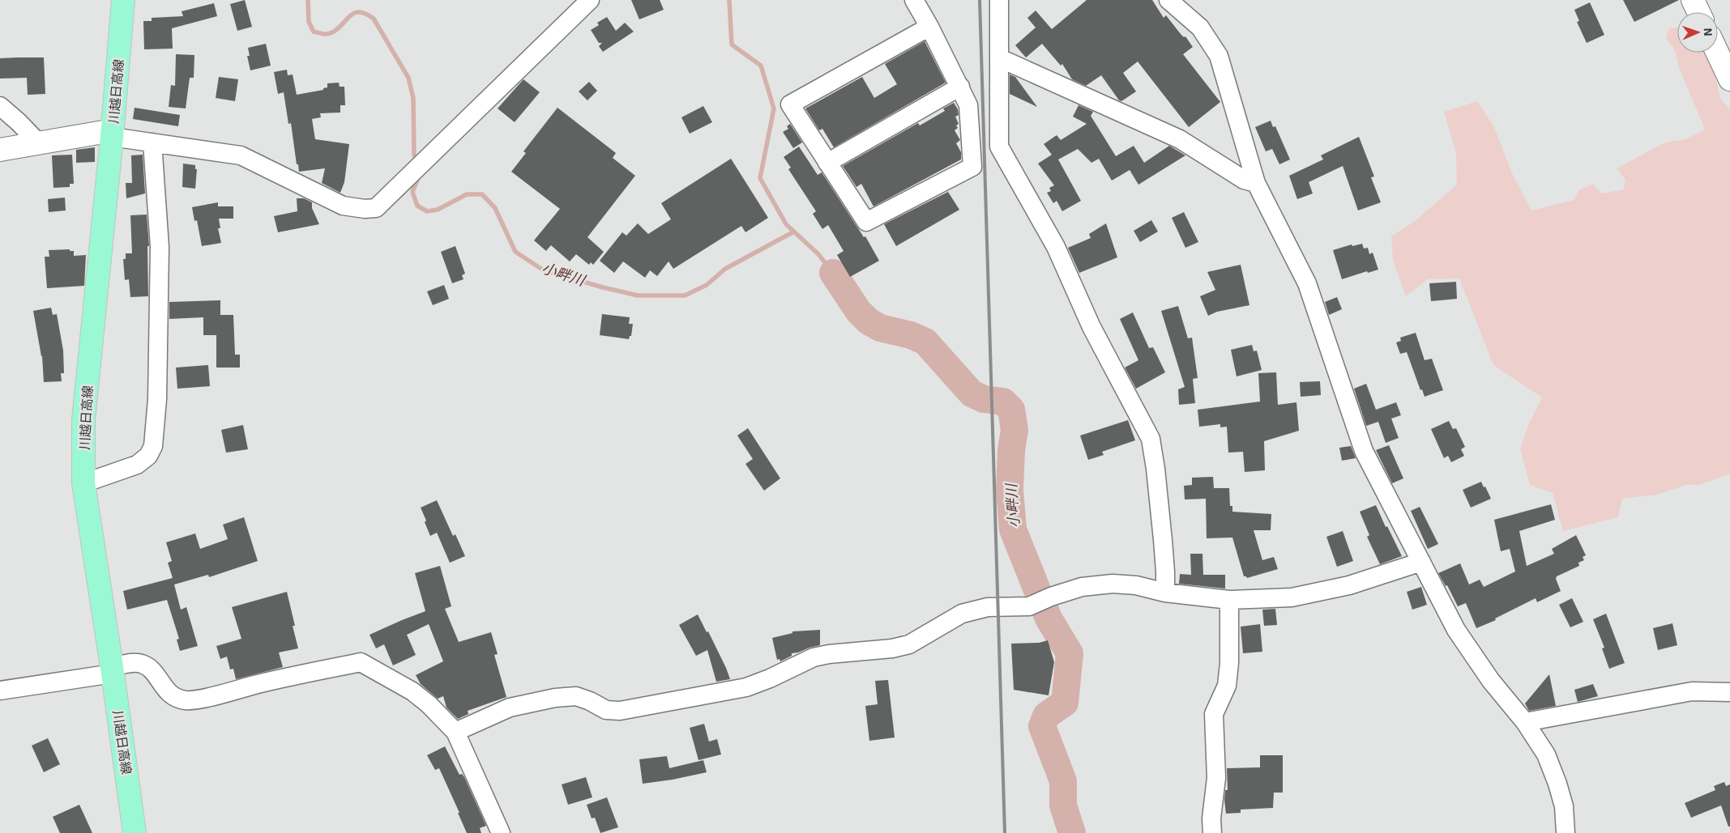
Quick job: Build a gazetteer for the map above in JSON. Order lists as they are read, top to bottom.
{
  "streets": {
    "main road": ["川越日高線"]
  },
  "water": ["小畔川"],
  "north": "right"
}
